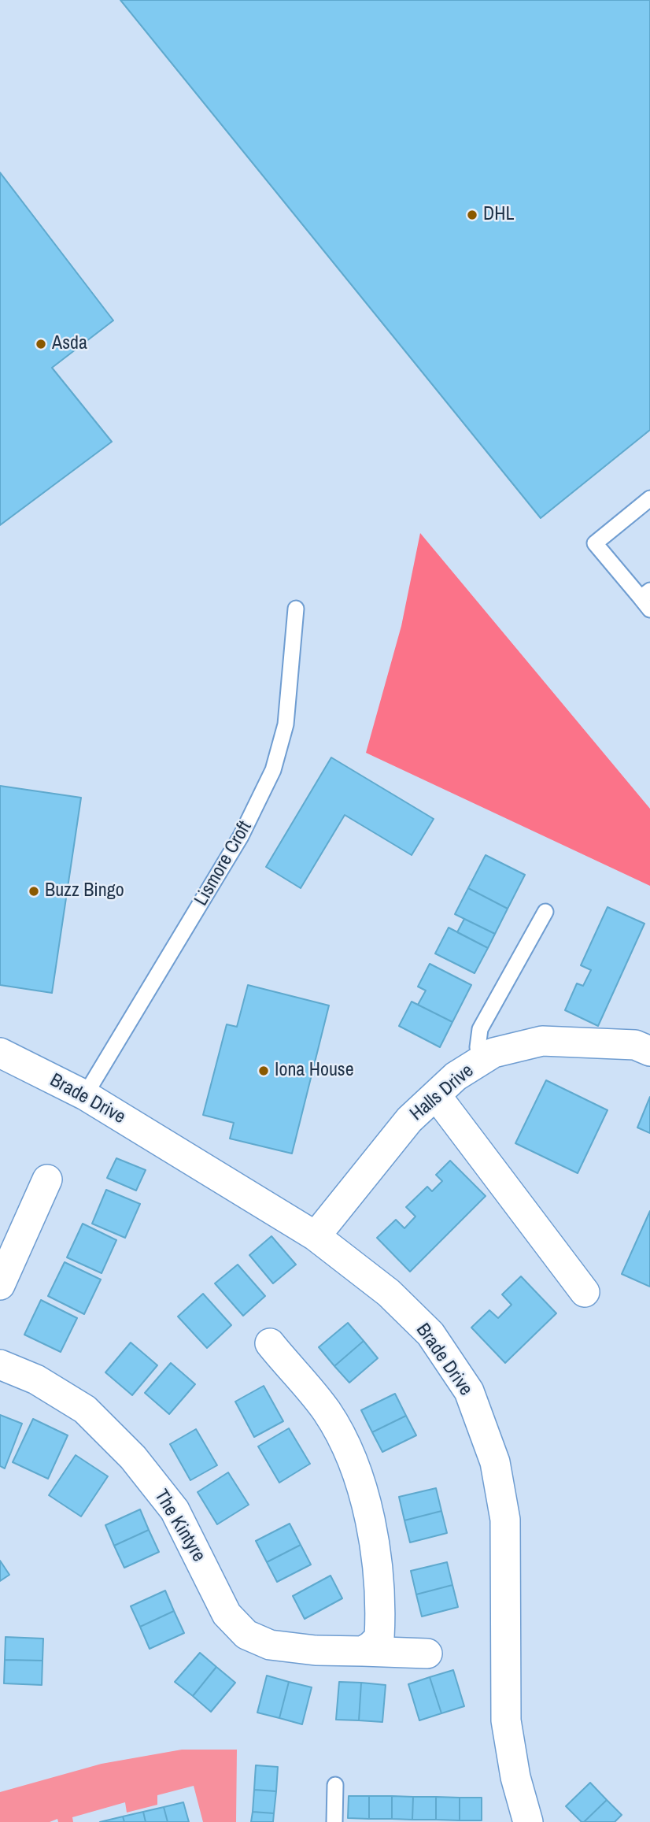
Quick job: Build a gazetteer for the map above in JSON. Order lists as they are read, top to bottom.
{
  "streets": {
    "street": ["Halls Drive", "Brade Drive", "The Kintyre"],
    "lane": ["Lismore Croft"]
  },
  "crossings": [
    ["Lismore Croft", "Brade Drive"],
    ["Halls Drive", "Brade Drive"]
  ],
  "places": [
    "DHL",
    "Asda",
    "Buzz Bingo",
    "Iona House"
  ]
}
